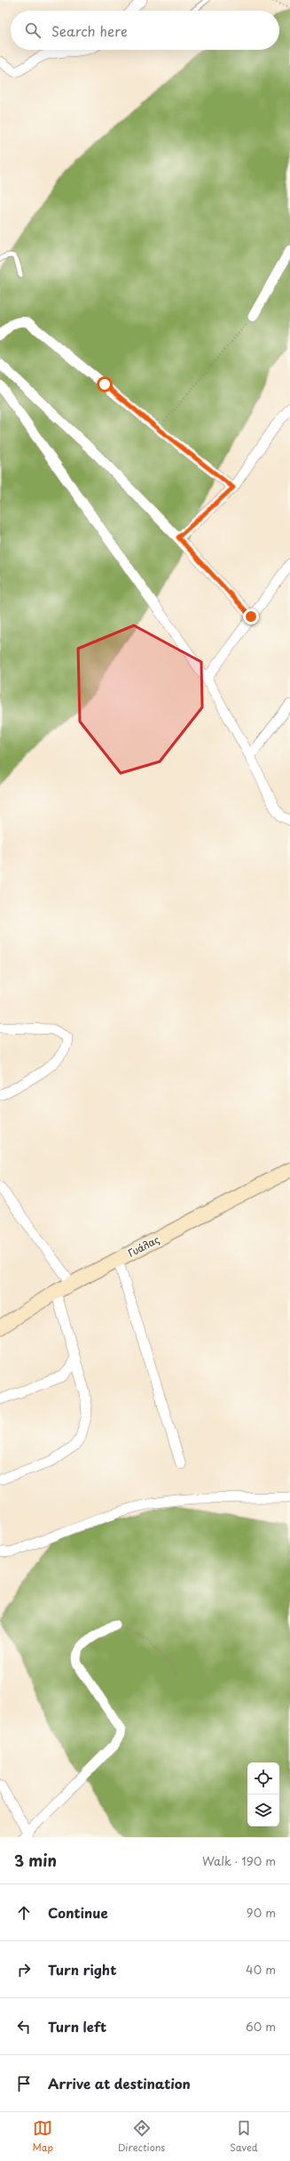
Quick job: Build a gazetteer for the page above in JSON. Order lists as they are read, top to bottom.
{
  "streets": {
    "street": ["Γυάλας"]
  },
  "page": {
    "search": "Search here",
    "heading": ["3 min", "Walk · 190 m"],
    "list": [
      ["Continue", "90 m"],
      ["Turn right", "40 m"],
      ["Turn left", "60 m"],
      "Arrive at destination"
    ],
    "nav": ["Map", "Directions", "Saved"]
  }
}
